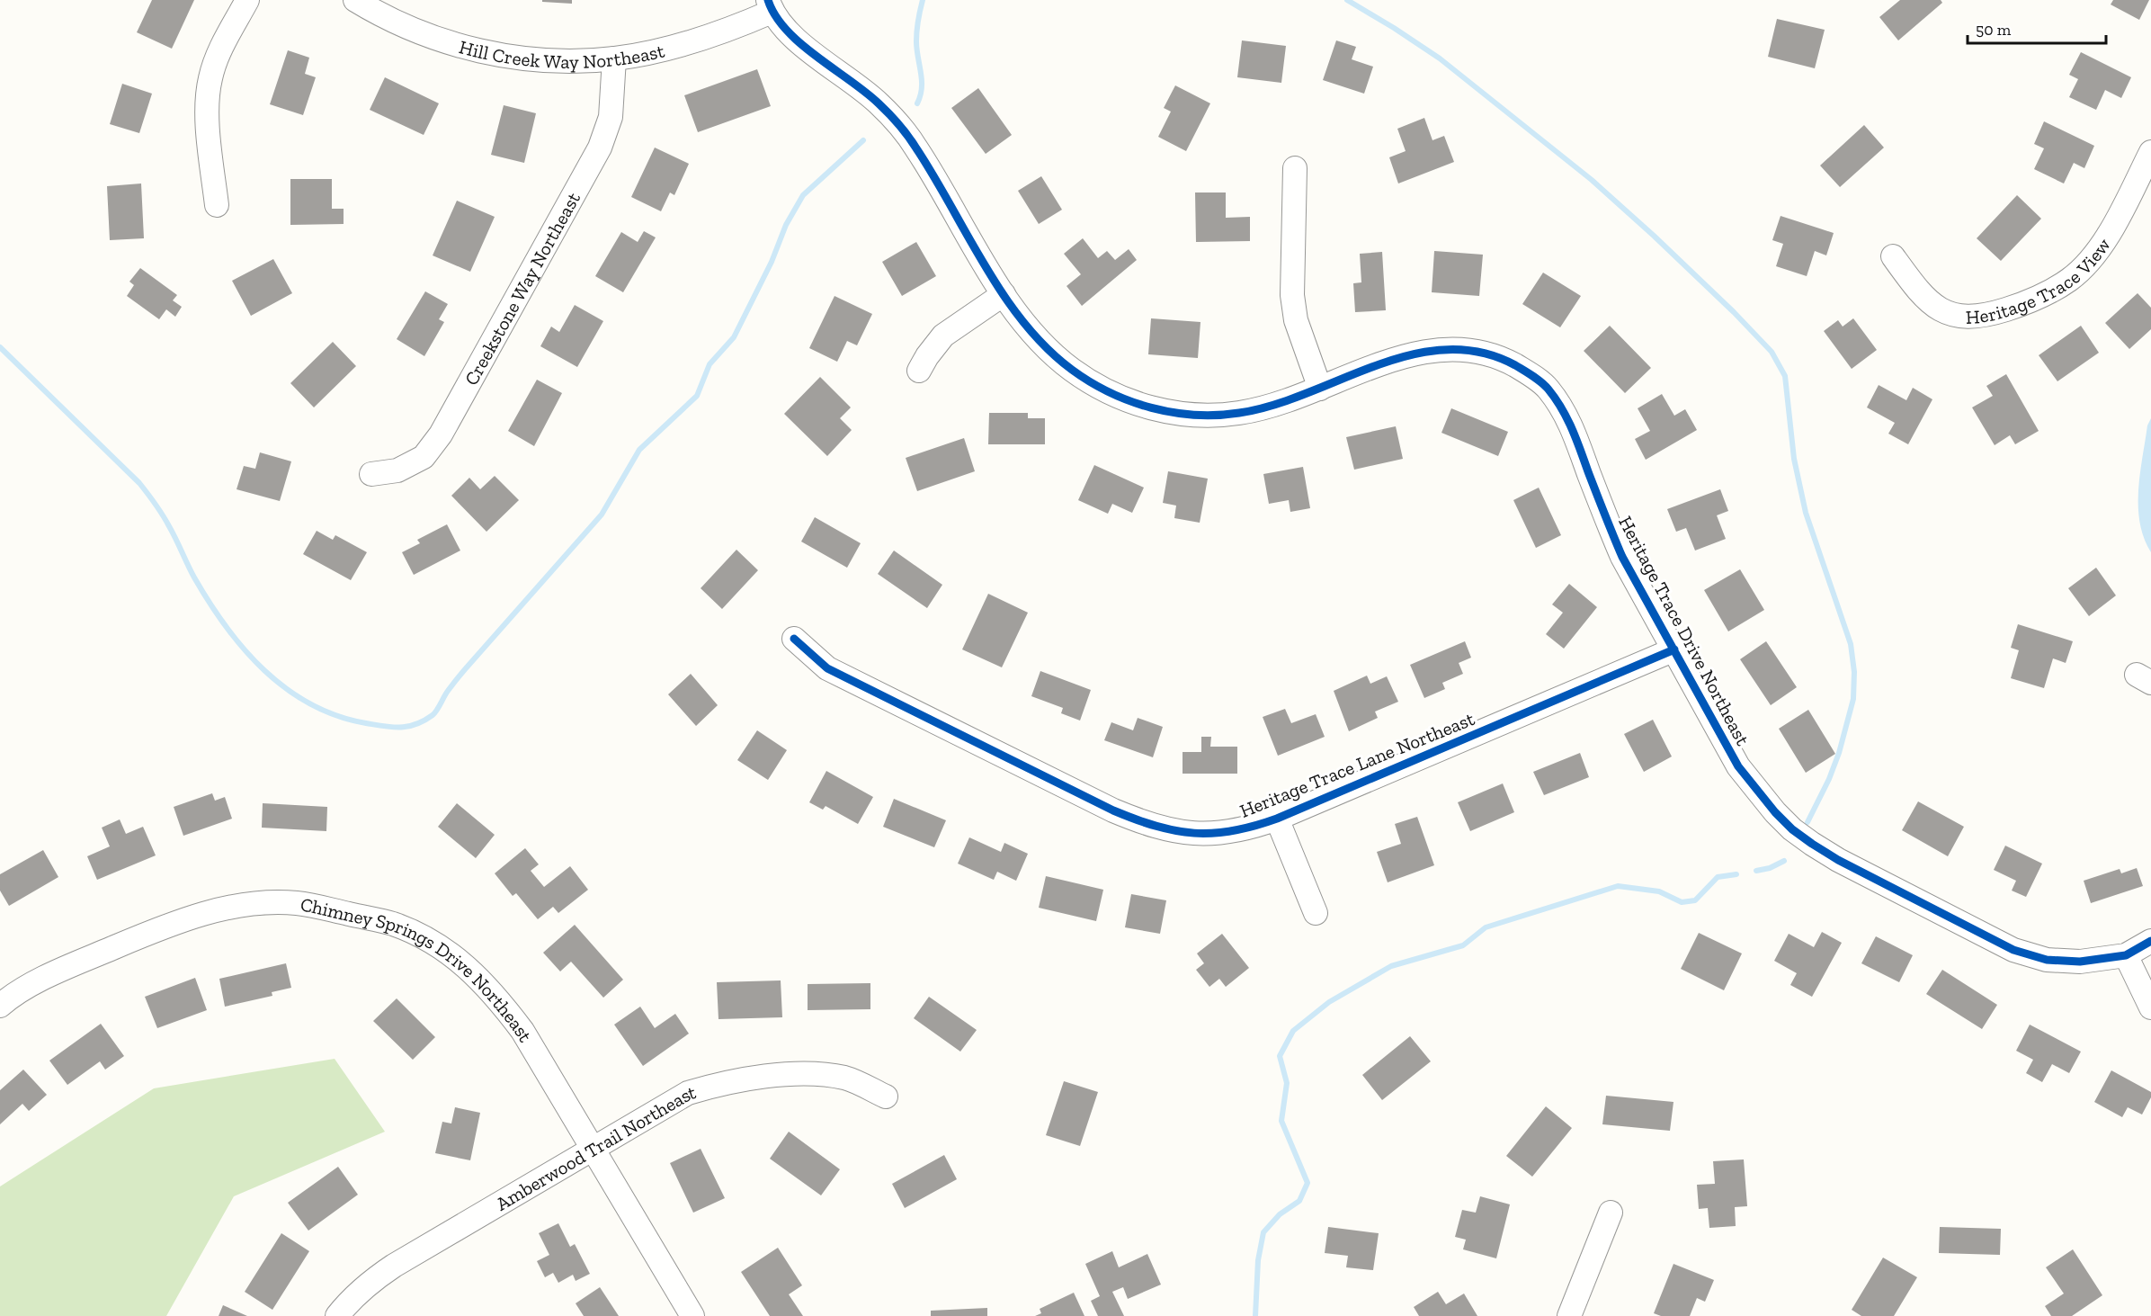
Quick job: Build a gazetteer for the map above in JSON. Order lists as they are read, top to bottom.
{
  "streets": {
    "street": [
      "Hill Creek Way Northeast",
      "Heritage Trace View",
      "Creekstone Way Northeast",
      "Heritage Trace Drive Northeast",
      "Heritage Trace Lane Northeast",
      "Chimney Springs Drive Northeast",
      "Amberwood Trail Northeast"
    ]
  },
  "crossings": [
    ["Hill Creek Way Northeast", "Creekstone Way Northeast"],
    ["Hill Creek Way Northeast", "Heritage Trace Drive Northeast"],
    ["Heritage Trace Drive Northeast", "Heritage Trace Lane Northeast"],
    ["Chimney Springs Drive Northeast", "Amberwood Trail Northeast"]
  ],
  "scale_bar": "50 m"
}
